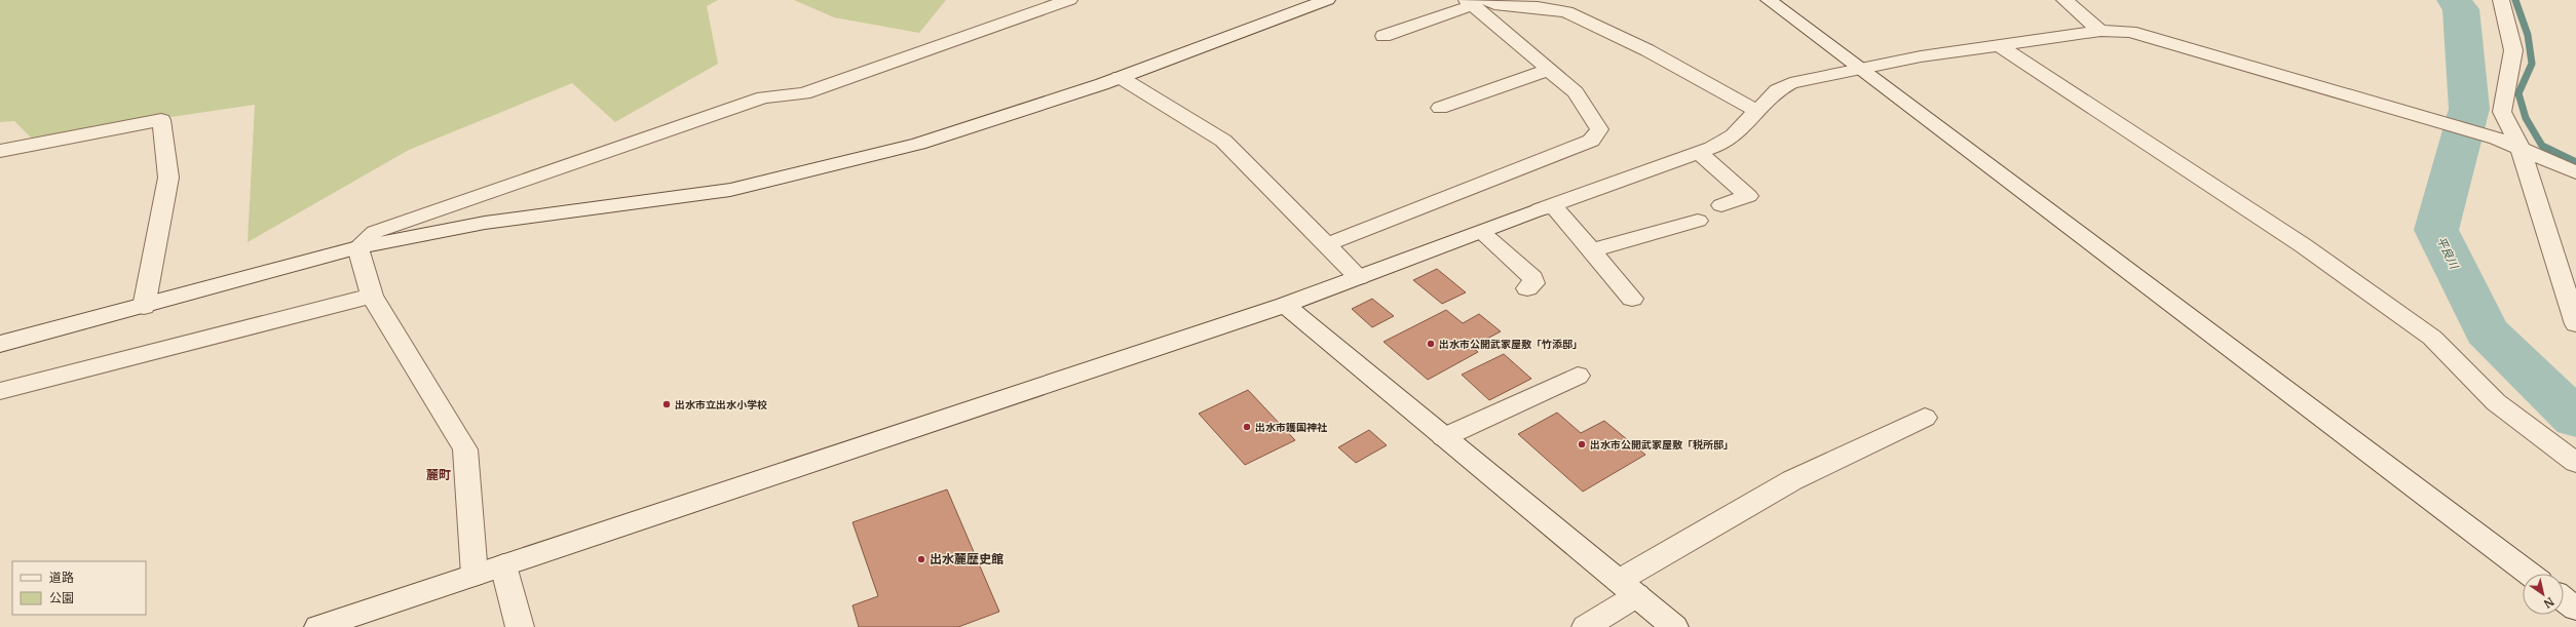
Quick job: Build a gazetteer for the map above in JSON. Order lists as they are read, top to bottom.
{
  "districts": ["麓町"],
  "water": ["平良川"],
  "places": [
    "出水市公開武家屋敷「竹添邸」",
    "出水市立出水小学校",
    "出水市護国神社",
    "出水市公開武家屋敷「税所邸」",
    "出水麓歴史館"
  ],
  "legend": ["道路", "公園"],
  "north": "bottom right"
}
